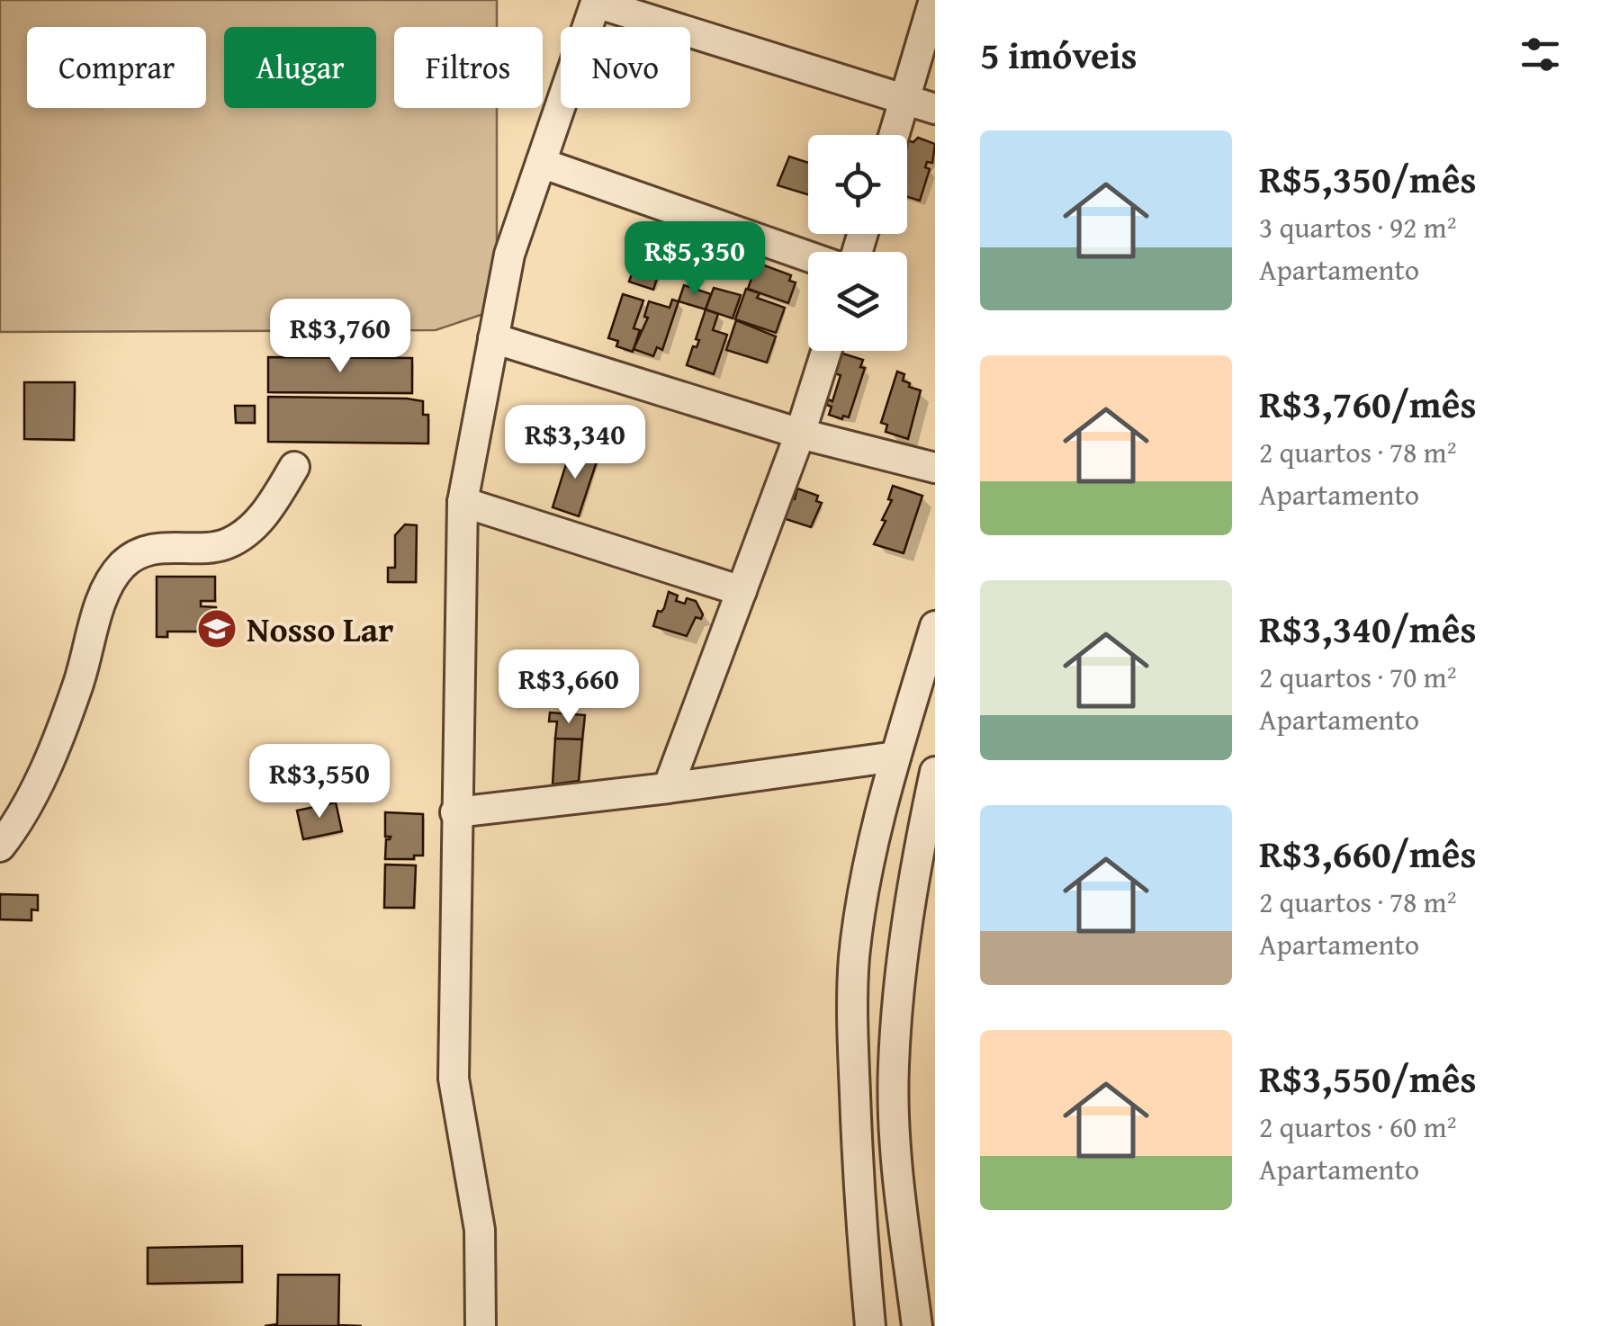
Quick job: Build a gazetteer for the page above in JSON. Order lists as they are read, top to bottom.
{
  "places": {
    "school or university": ["Nosso Lar"]
  },
  "page": {
    "heading": "5 imóveis",
    "chip": [
      "Comprar",
      "Alugar",
      "Filtros",
      "Novo"
    ],
    "list": [
      {
        "name": "R$5,350/mês",
        "note": "3 quartos · 92 m² · Apartamento"
      },
      {
        "name": "R$3,760/mês",
        "note": "2 quartos · 78 m² · Apartamento"
      },
      {
        "name": "R$3,340/mês",
        "note": "2 quartos · 70 m² · Apartamento"
      },
      {
        "name": "R$3,660/mês",
        "note": "2 quartos · 78 m² · Apartamento"
      },
      {
        "name": "R$3,550/mês",
        "note": "2 quartos · 60 m² · Apartamento"
      }
    ],
    "price": [
      "R$5,350",
      "R$3,760",
      "R$3,340",
      "R$3,660",
      "R$3,550"
    ]
  }
}
